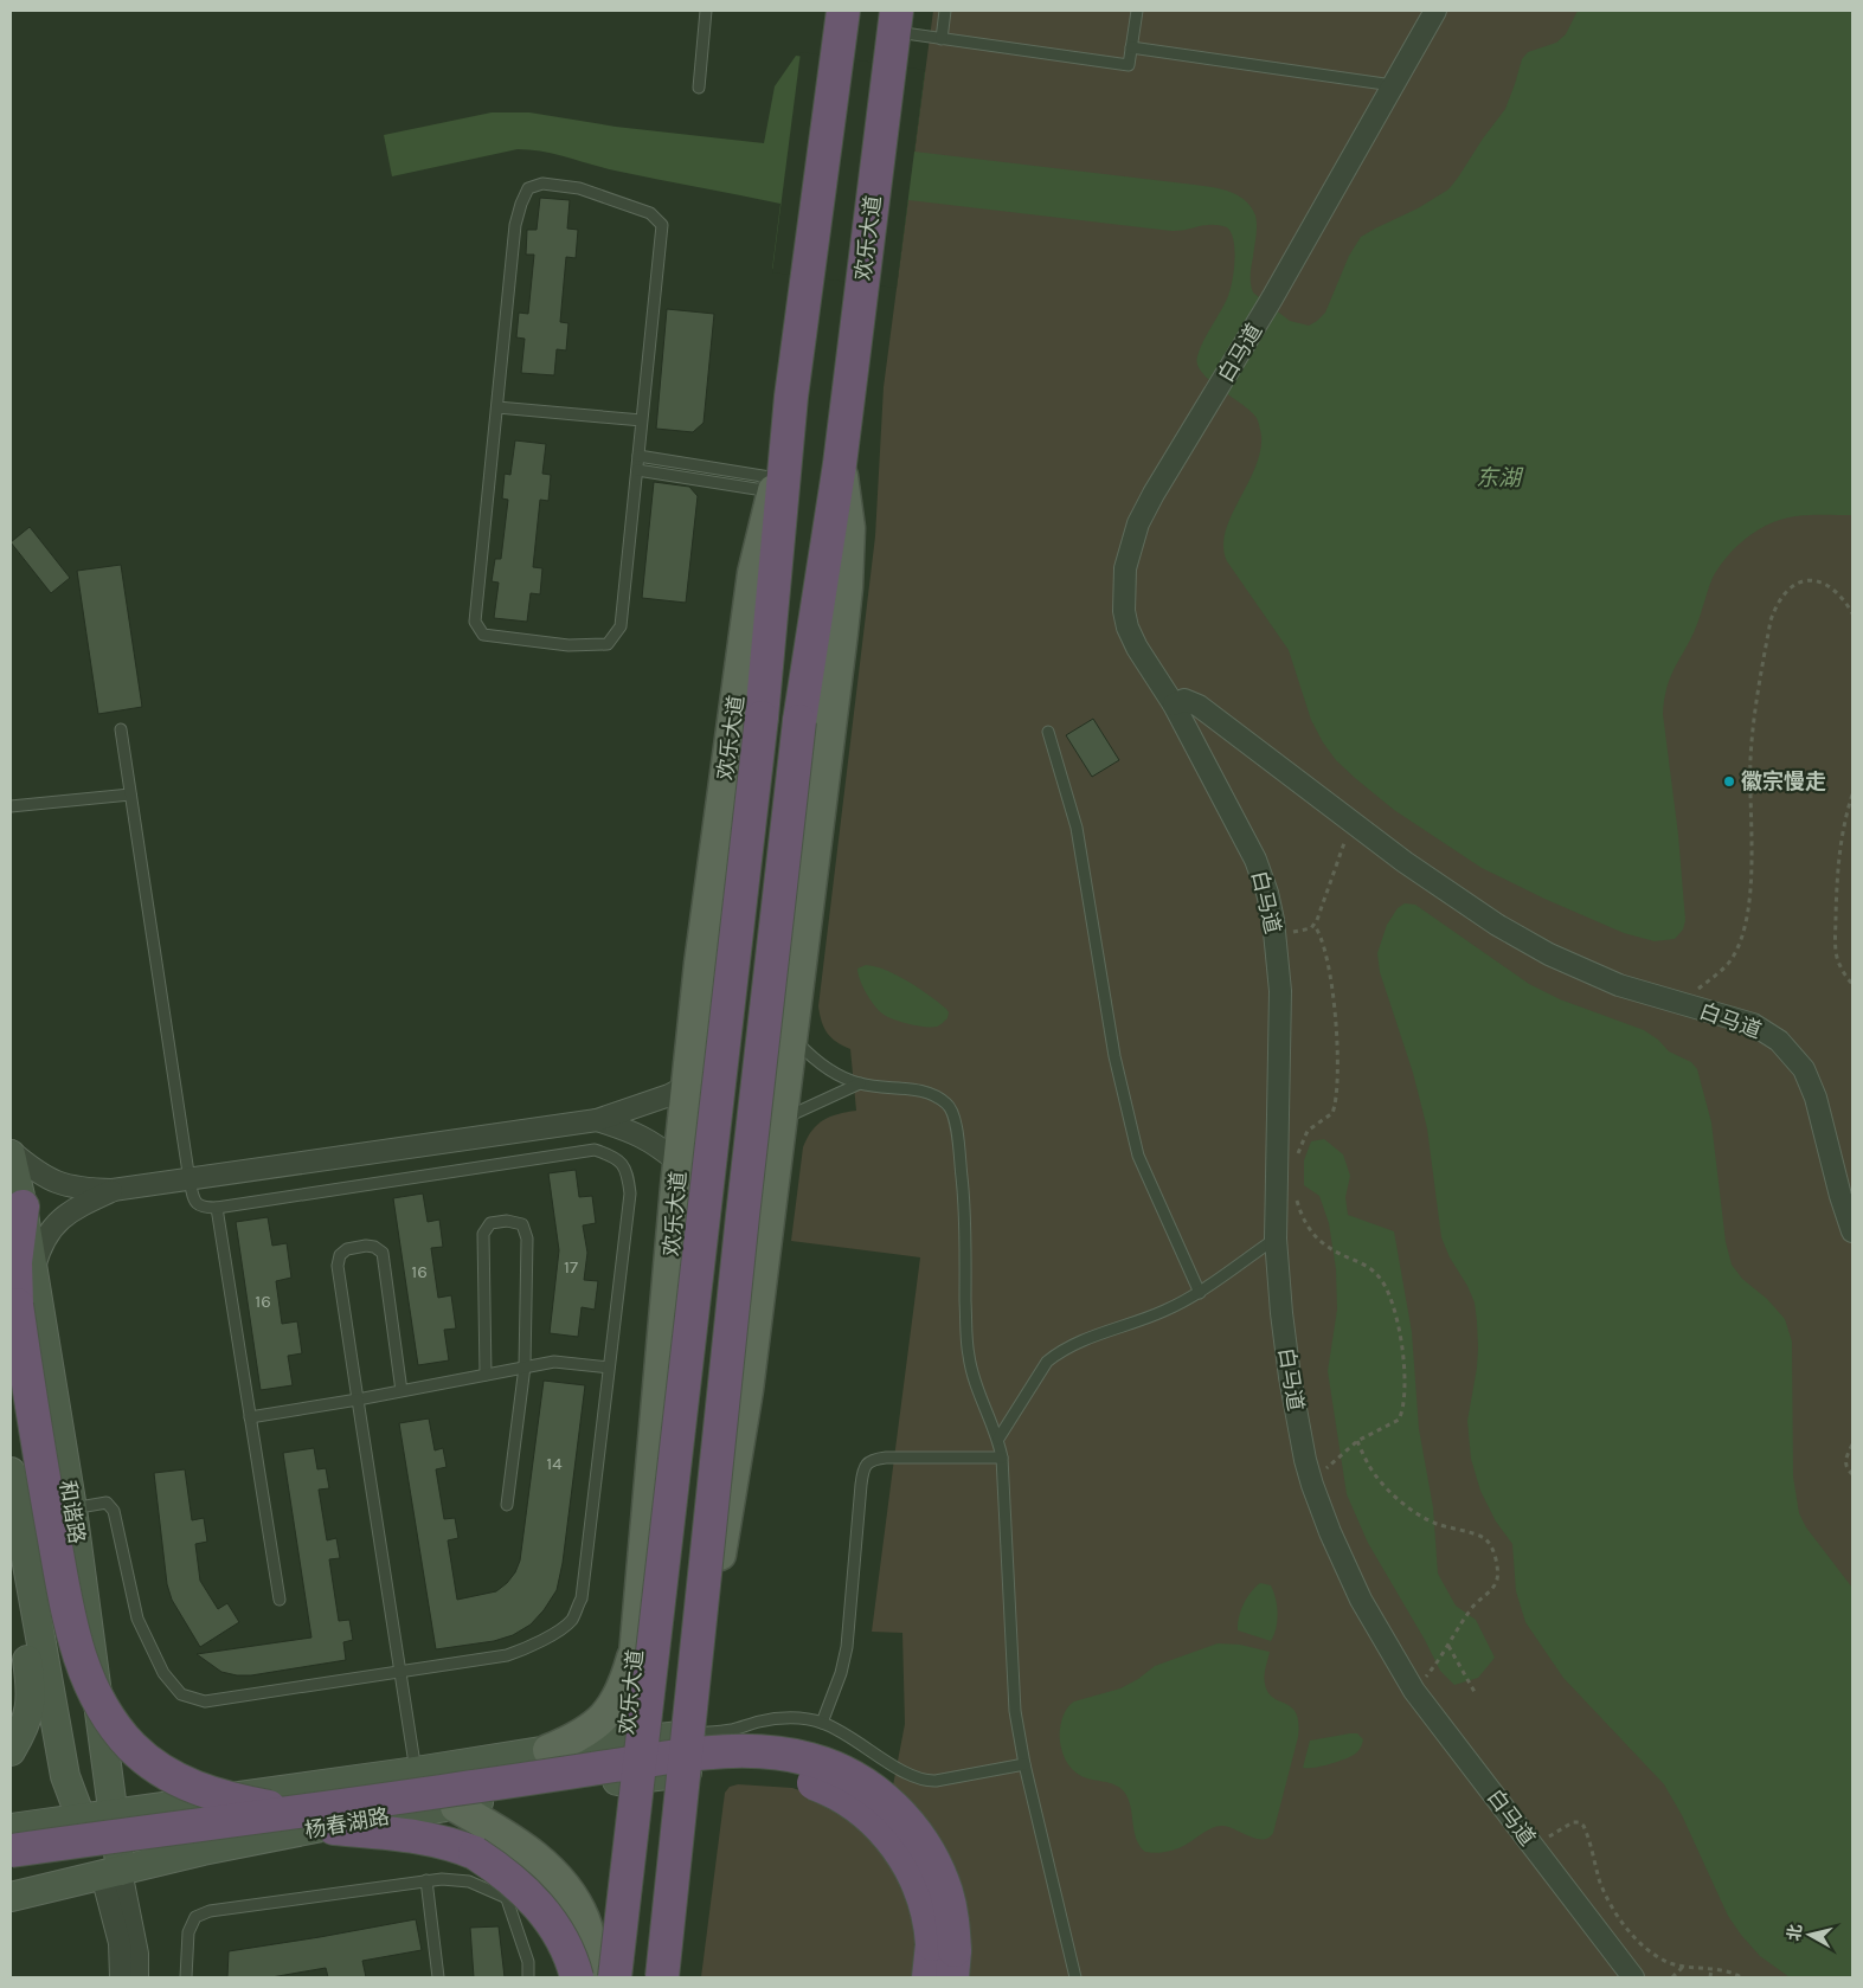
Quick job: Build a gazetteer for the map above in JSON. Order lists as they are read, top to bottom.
{
  "streets": {
    "highway": ["欢乐大道"],
    "main road": ["和谐路", "杨春湖路"],
    "street": ["白马道"]
  },
  "crossings": [
    ["欢乐大道", "杨春湖路"],
    ["和谐路", "杨春湖路"]
  ],
  "water": ["东湖"],
  "places": ["徽宗慢走"],
  "house_numbers": [
    "17",
    "16",
    "16",
    "14"
  ],
  "north": "left"
}
